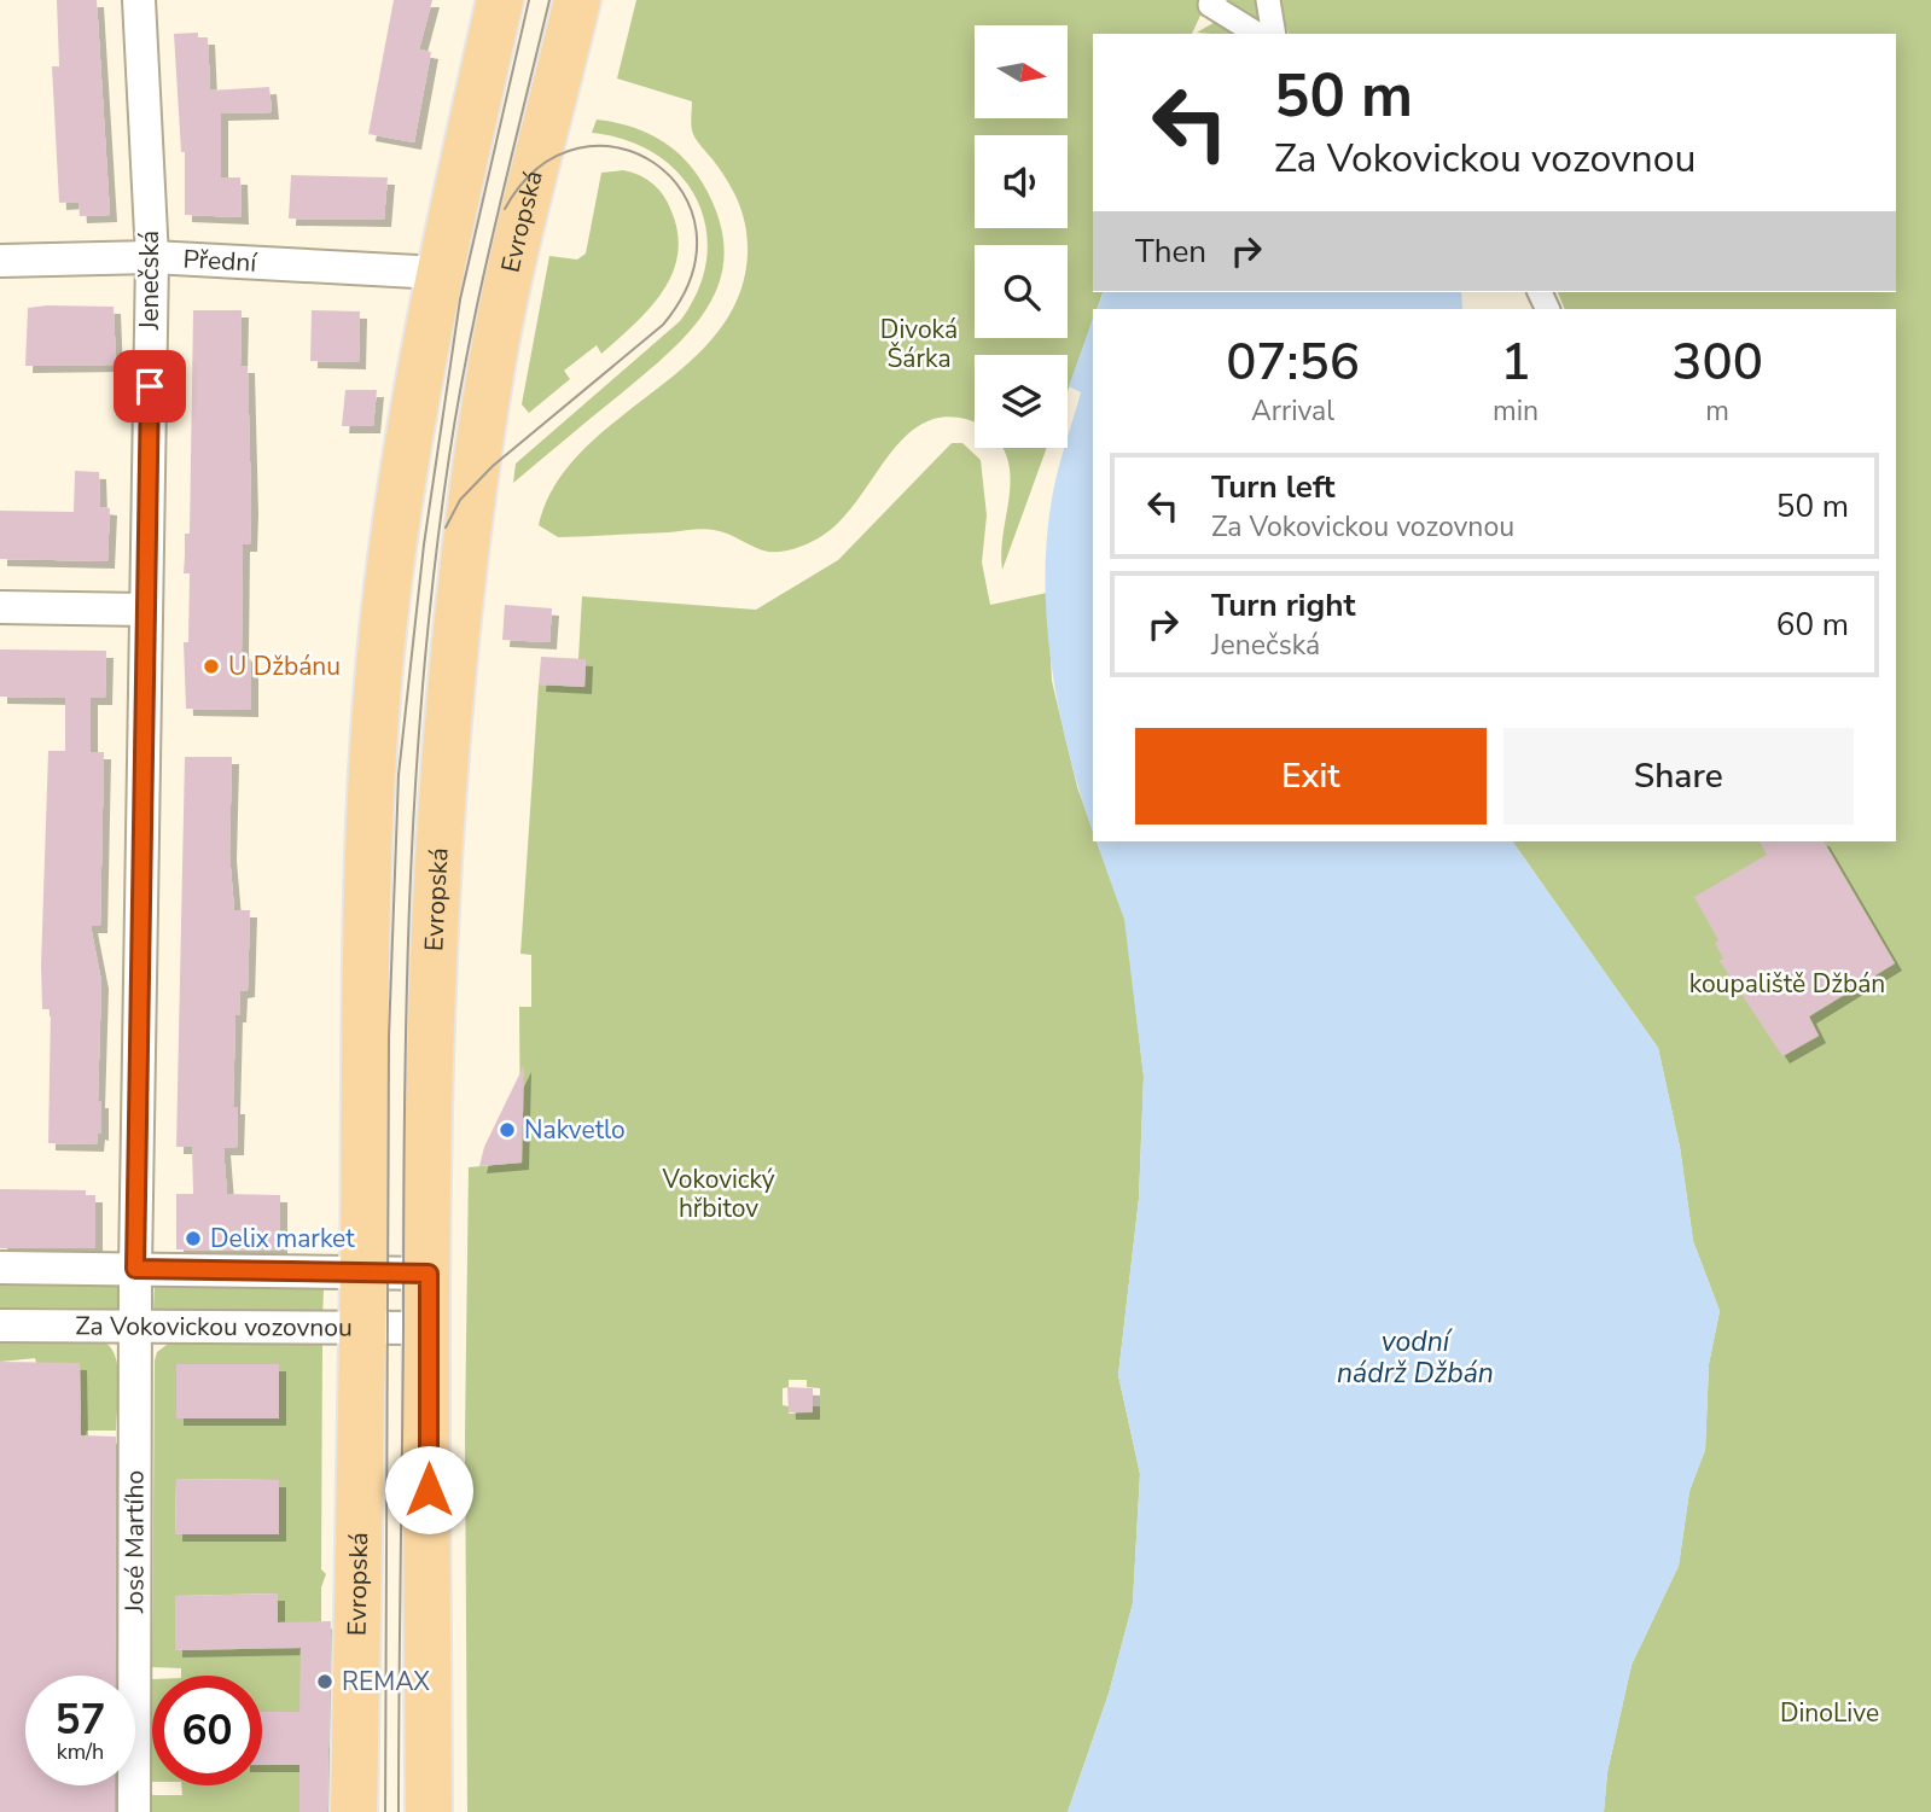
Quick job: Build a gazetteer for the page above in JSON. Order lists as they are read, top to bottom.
{
  "streets": {
    "main road": ["Evropská"],
    "street": [
      "Přední",
      "Jenečská",
      "Za Vokovickou vozovnou",
      "José Martího"
    ]
  },
  "crossings": [
    ["Evropská", "Přední"],
    ["Evropská", "Za Vokovickou vozovnou"],
    ["Přední", "Jenečská"],
    ["Jenečská", "José Martího"],
    ["Za Vokovickou vozovnou", "José Martího"]
  ],
  "water": ["vodní nádrž Džbán"],
  "parks": [
    "Divoká Šárka",
    "koupaliště Džbán",
    "Vokovický hřbitov",
    "DinoLive"
  ],
  "places": [
    "U Džbánu",
    "Nakvetlo",
    "Delix market",
    "REMAX"
  ],
  "north": "right",
  "page": {
    "turn": ["50 m", "Za Vokovickou vozovnou"],
    "then": "Then",
    "eta": [
      "07:56",
      "Arrival",
      "1",
      "min",
      "300",
      "m"
    ],
    "list": [
      {
        "name": "Turn left",
        "note": "Za Vokovickou vozovnou",
        "value": "50 m"
      },
      {
        "name": "Turn right",
        "note": "Jenečská",
        "value": "60 m"
      }
    ],
    "buttons": ["Exit", "Share"],
    "speed": "57 km/h",
    "limit": "60"
  }
}
